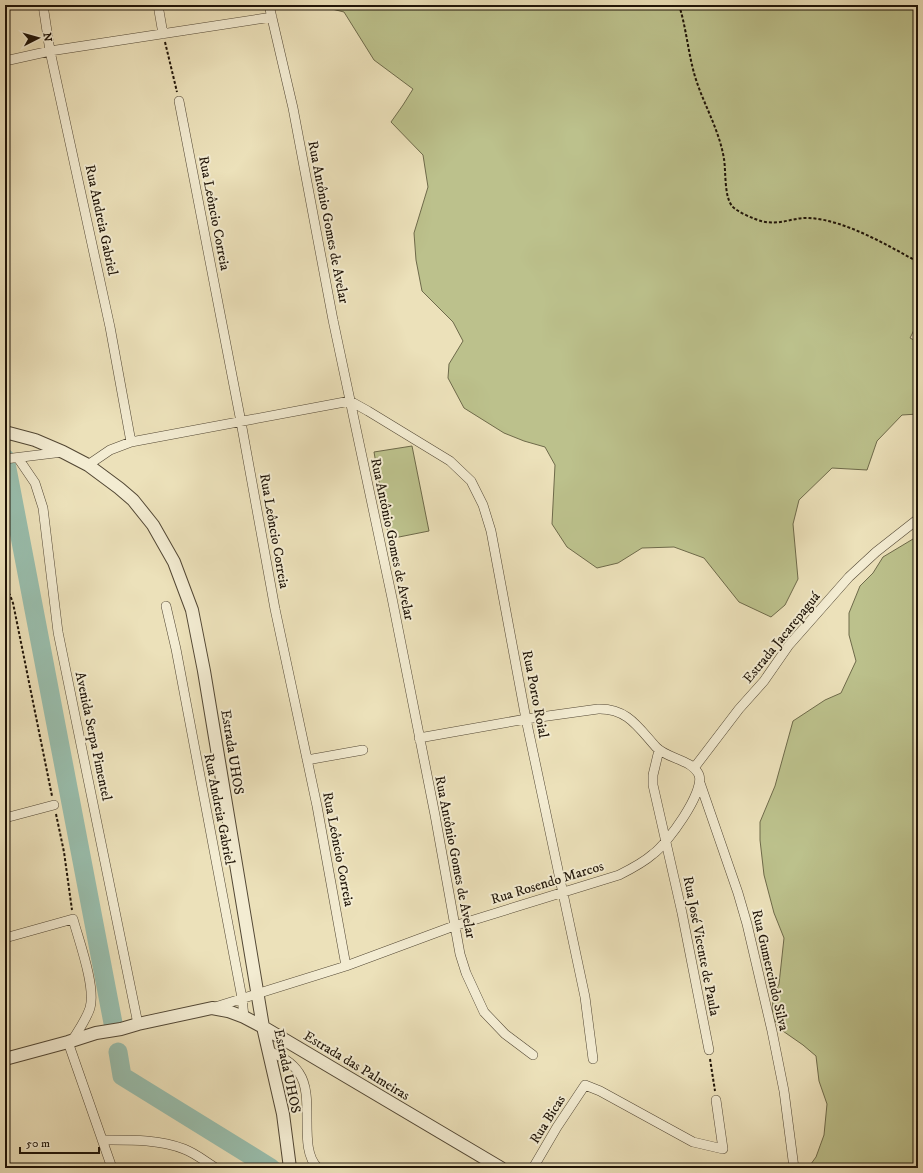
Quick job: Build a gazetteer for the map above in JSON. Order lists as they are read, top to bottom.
{
  "streets": {
    "street": [
      "Rua Leôncio Correia",
      "Rua Andreia Gabriel",
      "Rua Antônio Gomes de Avelar",
      "Estrada Jacarepaguá",
      "Rua Porto Roial",
      "Avenida Serpa Pimentel",
      "Estrada UHOS",
      "Rua Rosendo Marcos",
      "Rua José Vicente de Paula",
      "Rua Gumercindo Silva",
      "Estrada das Palmeiras",
      "Rua Bicas"
    ]
  },
  "crossings": [
    ["Rua Leôncio Correia", "Rua Rosendo Marcos"],
    ["Rua Andreia Gabriel", "Rua Rosendo Marcos"],
    ["Rua Andreia Gabriel", "Estrada das Palmeiras"],
    ["Rua Antônio Gomes de Avelar", "Rua Porto Roial"],
    ["Rua Antônio Gomes de Avelar", "Rua Rosendo Marcos"],
    ["Rua Porto Roial", "Rua Rosendo Marcos"],
    ["Avenida Serpa Pimentel", "Estrada das Palmeiras"],
    ["Estrada UHOS", "Rua Rosendo Marcos"],
    ["Estrada UHOS", "Estrada das Palmeiras"],
    ["Rua Rosendo Marcos", "Rua José Vicente de Paula"],
    ["Rua Rosendo Marcos", "Rua Gumercindo Silva"],
    ["Rua Rosendo Marcos", "Estrada das Palmeiras"]
  ],
  "scale_bar": "50 m",
  "north": "right"
}
